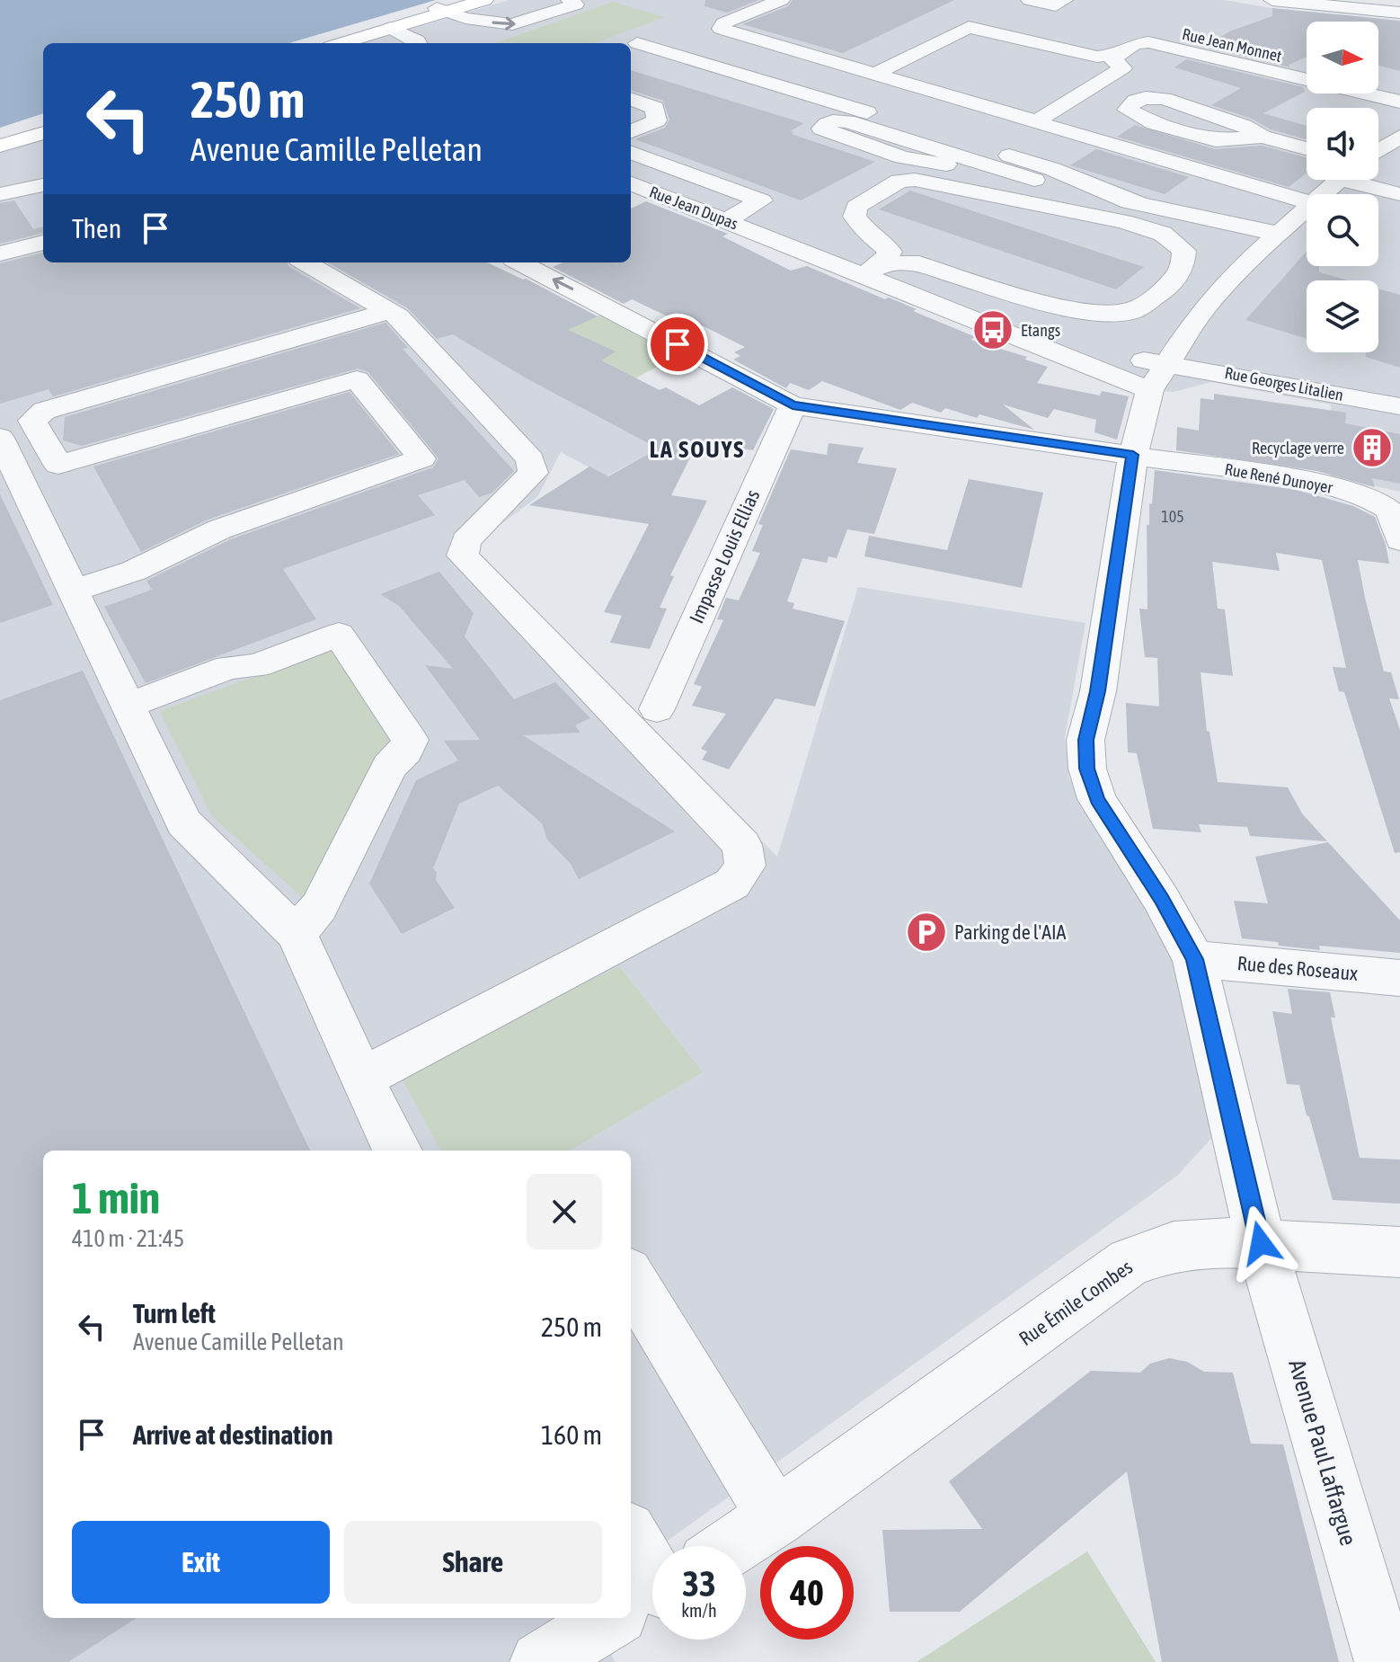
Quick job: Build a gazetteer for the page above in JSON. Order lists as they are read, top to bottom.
{
  "streets": {
    "street": [
      "Rue Jean Monnet",
      "Rue Jean Dupas",
      "Rue Georges Litalien",
      "Rue René Dunoyer",
      "Impasse Louis Ellias",
      "Rue des Roseaux",
      "Rue Émile Combes",
      "Avenue Paul Laffargue"
    ]
  },
  "crossings": [
    ["Rue Jean Dupas", "Rue Georges Litalien"],
    ["Rue René Dunoyer", "Impasse Louis Ellias"],
    ["Rue Émile Combes", "Avenue Paul Laffargue"]
  ],
  "districts": ["LA SOUYS"],
  "places": {
    "bus stop": ["Etangs"],
    "building": ["Recyclage verre"],
    "parking": ["Parking de l'AIA"]
  },
  "house_numbers": ["105"],
  "north": "right",
  "page": {
    "turn": ["250 m", "Avenue Camille Pelletan"],
    "then": "Then",
    "heading": ["1 min", "410 m · 21:45"],
    "list": [
      {
        "name": "Turn left",
        "note": "Avenue Camille Pelletan",
        "value": "250 m"
      },
      {
        "name": "Arrive at destination",
        "value": "160 m"
      }
    ],
    "buttons": ["Exit", "Share"],
    "speed": "33 km/h",
    "limit": "40"
  }
}
